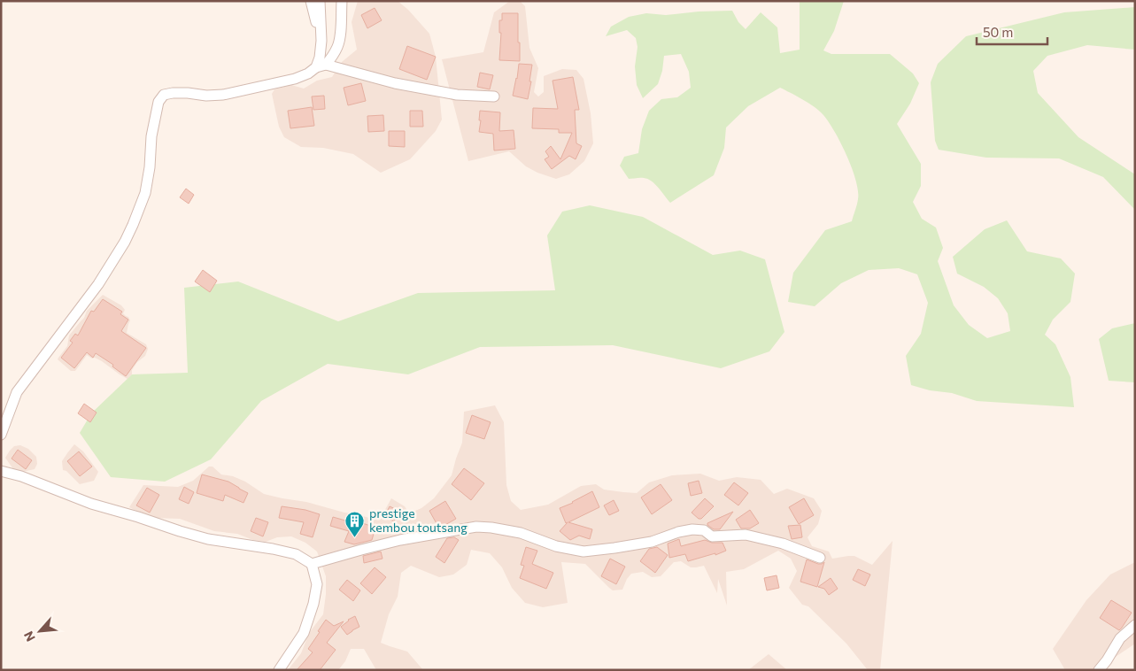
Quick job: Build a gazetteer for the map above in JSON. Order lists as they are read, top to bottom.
{
  "places": {
    "building": ["prestige kembou toutsang"]
  },
  "scale_bar": "50 m",
  "north": "bottom left"
}
